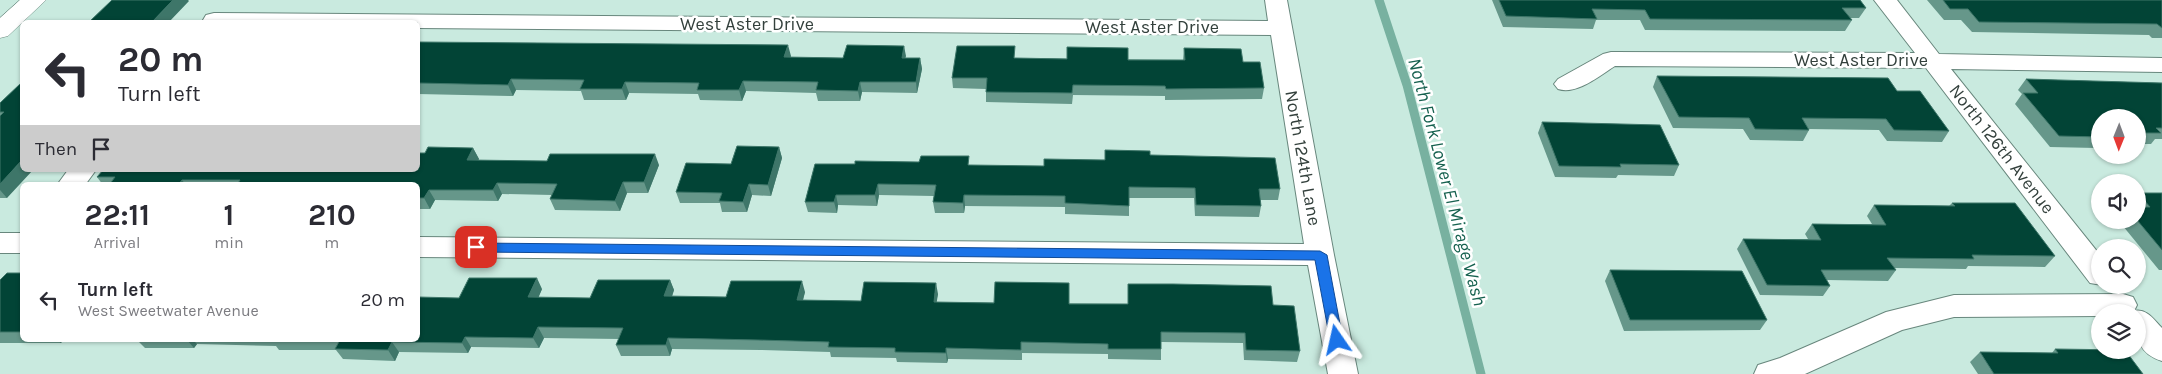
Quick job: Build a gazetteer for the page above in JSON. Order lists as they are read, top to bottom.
{
  "streets": {
    "street": ["West Aster Drive", "North 126th Avenue", "North 124th Lane"]
  },
  "crossings": [
    ["West Aster Drive", "North 126th Avenue"],
    ["West Aster Drive", "North 124th Lane"]
  ],
  "water": ["North Fork Lower El Mirage Wash"],
  "north": "bottom",
  "page": {
    "turn": ["20 m", "Turn left"],
    "then": "Then",
    "eta": [
      "22:11",
      "Arrival",
      "1",
      "min",
      "210",
      "m"
    ],
    "list": [
      {
        "name": "Turn left",
        "note": "West Sweetwater Avenue",
        "value": "20 m"
      }
    ]
  }
}
